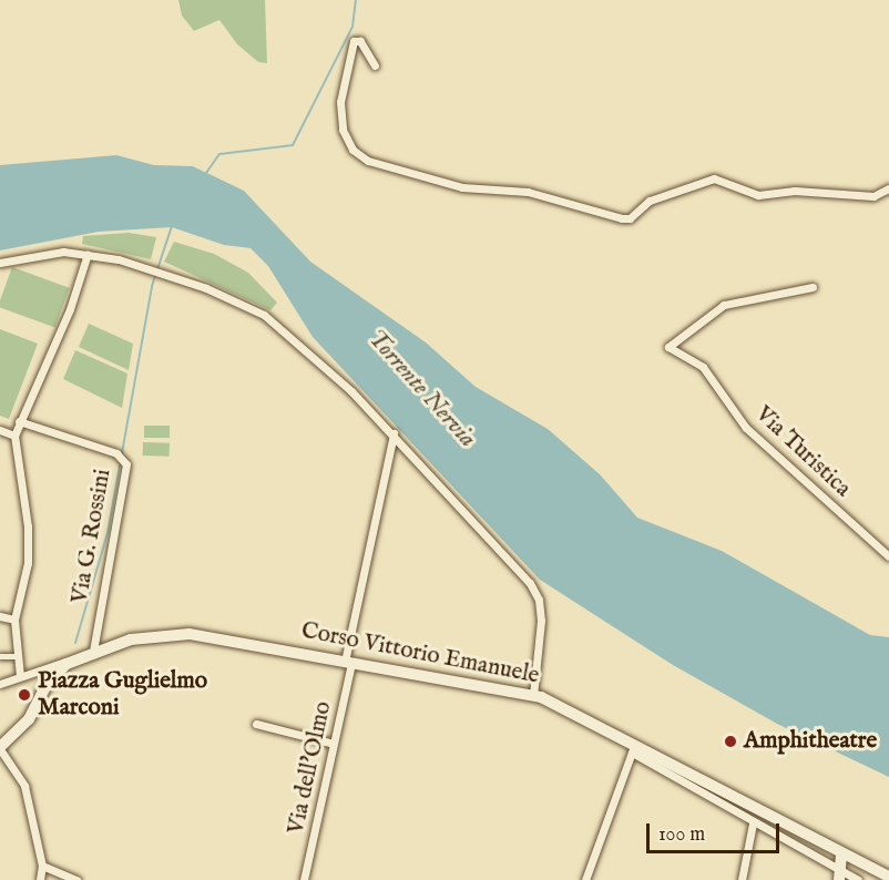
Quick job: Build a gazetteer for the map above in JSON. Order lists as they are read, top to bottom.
{
  "streets": {
    "main road": ["Corso Vittorio Emanuele"],
    "street": ["Via Turistica", "Via G. Rossini", "Via dell'Olmo"]
  },
  "crossings": [
    ["Via G. Rossini", "Corso Vittorio Emanuele"],
    ["Corso Vittorio Emanuele", "Via dell'Olmo"]
  ],
  "water": ["Torrente Nervia"],
  "places": ["Piazza Guglielmo Marconi", "Amphitheatre"],
  "scale_bar": "100 m"
}
